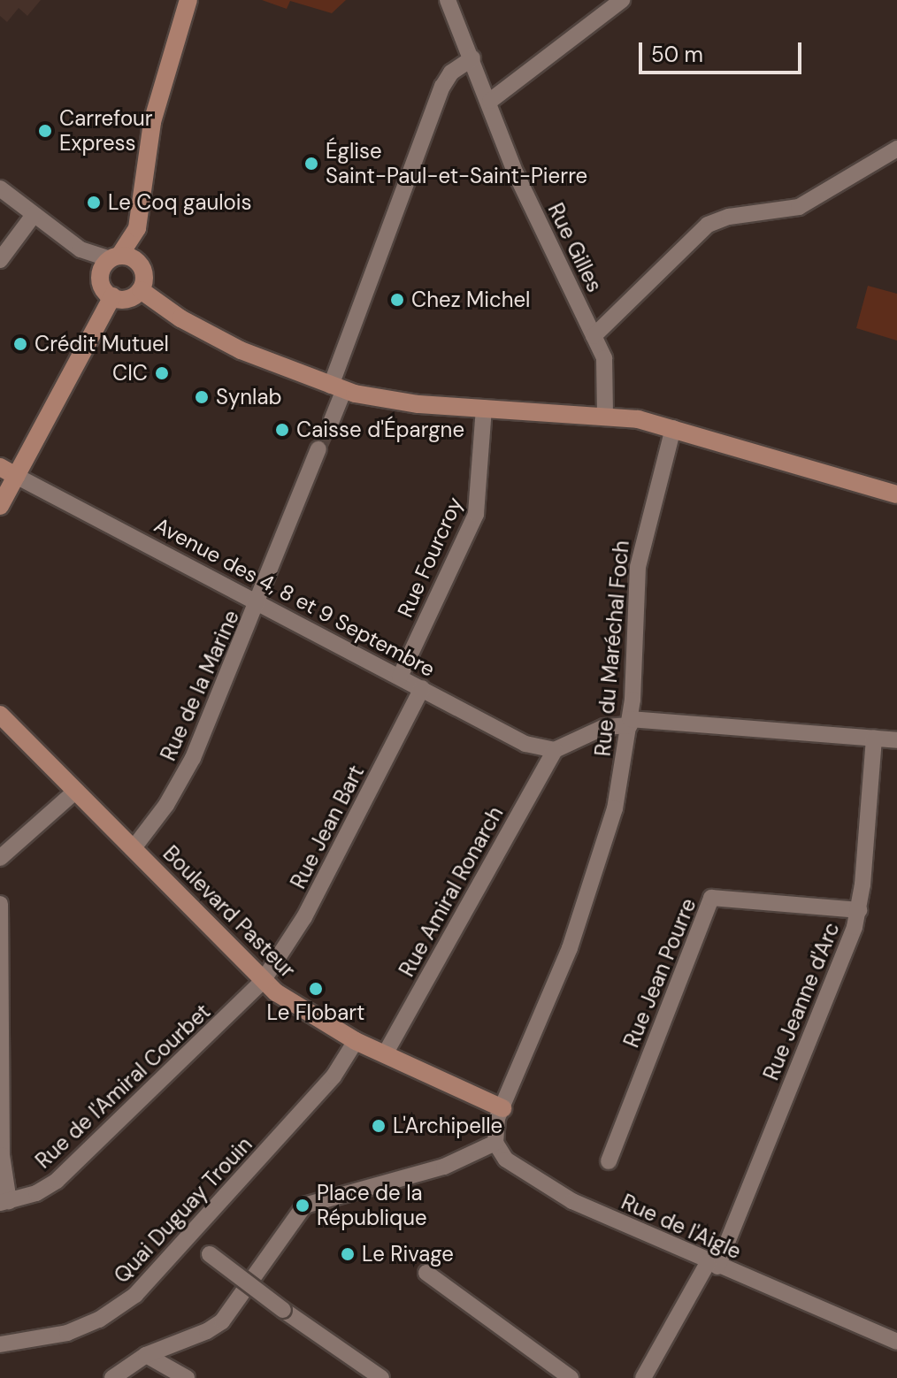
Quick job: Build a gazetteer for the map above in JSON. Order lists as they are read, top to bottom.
{
  "streets": {
    "street": [
      "Rue Gilles",
      "Rue Fourcroy",
      "Avenue des 4, 8 et 9 Septembre",
      "Rue du Maréchal Foch",
      "Rue de la Marine",
      "Rue Jean Bart",
      "Rue Amiral Ronarch",
      "Boulevard Pasteur",
      "Rue Jean Pourre",
      "Rue Jeanne d'Arc",
      "Rue de l'Amiral Courbet",
      "Quai Duguay Trouin",
      "Rue de l'Aigle"
    ]
  },
  "crossings": [
    ["Rue Fourcroy", "Avenue des 4, 8 et 9 Septembre"],
    ["Avenue des 4, 8 et 9 Septembre", "Rue de la Marine"],
    ["Avenue des 4, 8 et 9 Septembre", "Rue Jean Bart"],
    ["Avenue des 4, 8 et 9 Septembre", "Rue Amiral Ronarch"],
    ["Rue du Maréchal Foch", "Boulevard Pasteur"],
    ["Rue de la Marine", "Boulevard Pasteur"],
    ["Rue Jean Bart", "Boulevard Pasteur"],
    ["Rue Jean Bart", "Rue de l'Amiral Courbet"],
    ["Rue Amiral Ronarch", "Boulevard Pasteur"],
    ["Boulevard Pasteur", "Rue de l'Amiral Courbet"],
    ["Boulevard Pasteur", "Quai Duguay Trouin"],
    ["Rue Jean Pourre", "Rue Jeanne d'Arc"],
    ["Rue Jeanne d'Arc", "Rue de l'Aigle"]
  ],
  "places": [
    "Carrefour Express",
    "Église Saint-Paul-et-Saint-Pierre",
    "Le Coq gaulois",
    "Chez Michel",
    "Crédit Mutuel",
    "CIC",
    "Synlab",
    "Caisse d'Épargne",
    "Le Flobart",
    "L'Archipelle",
    "Place de la République",
    "Le Rivage"
  ],
  "scale_bar": "50 m"
}
